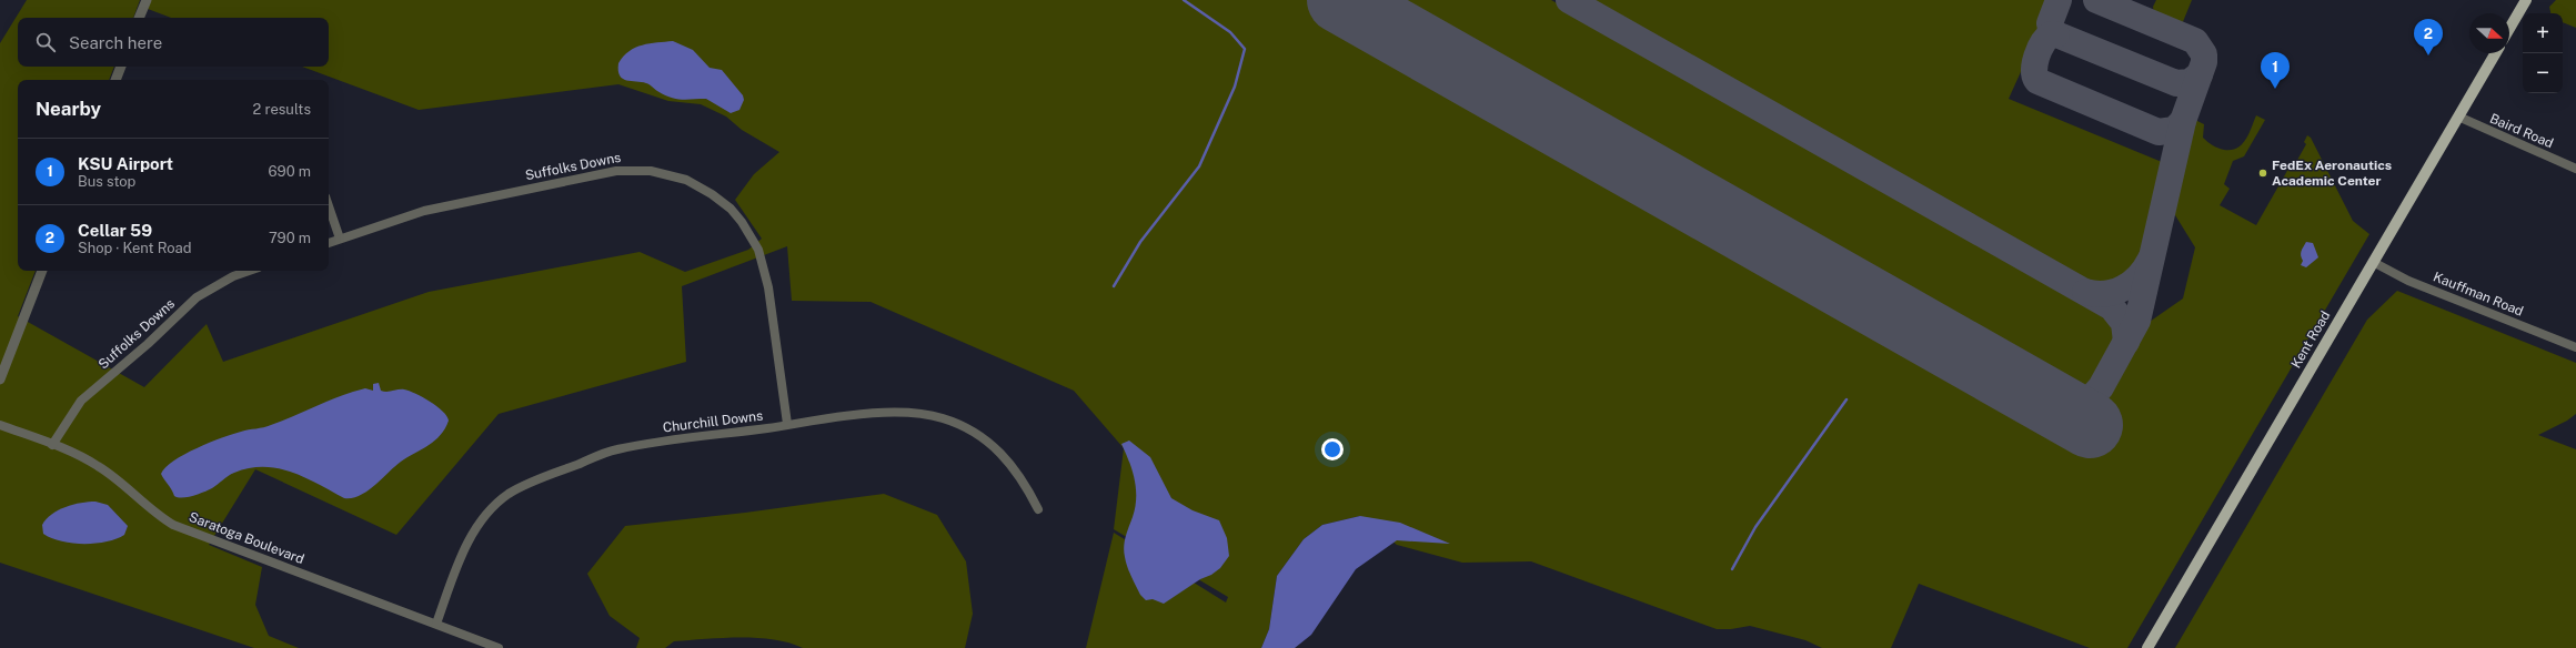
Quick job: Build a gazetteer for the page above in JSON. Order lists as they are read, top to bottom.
{
  "streets": {
    "main road": ["Kent Road"],
    "street": [
      "Baird Road",
      "Suffolks Downs",
      "Kauffman Road",
      "Churchill Downs",
      "Saratoga Boulevard"
    ]
  },
  "crossings": [
    ["Baird Road", "Kent Road"],
    ["Suffolks Downs", "Churchill Downs"],
    ["Suffolks Downs", "Saratoga Boulevard"],
    ["Kauffman Road", "Kent Road"],
    ["Churchill Downs", "Saratoga Boulevard"]
  ],
  "places": ["FedEx Aeronautics Academic Center"],
  "north": "right",
  "page": {
    "map_buttons": ["+", "−"],
    "search": "Search here",
    "pins": ["2", "1"],
    "heading": ["Nearby", "2 results"],
    "list": [
      {
        "mark": "1",
        "name": "KSU Airport",
        "note": "Bus stop",
        "value": "690 m"
      },
      {
        "mark": "2",
        "name": "Cellar 59",
        "note": "Shop · Kent Road",
        "value": "790 m"
      }
    ]
  }
}
